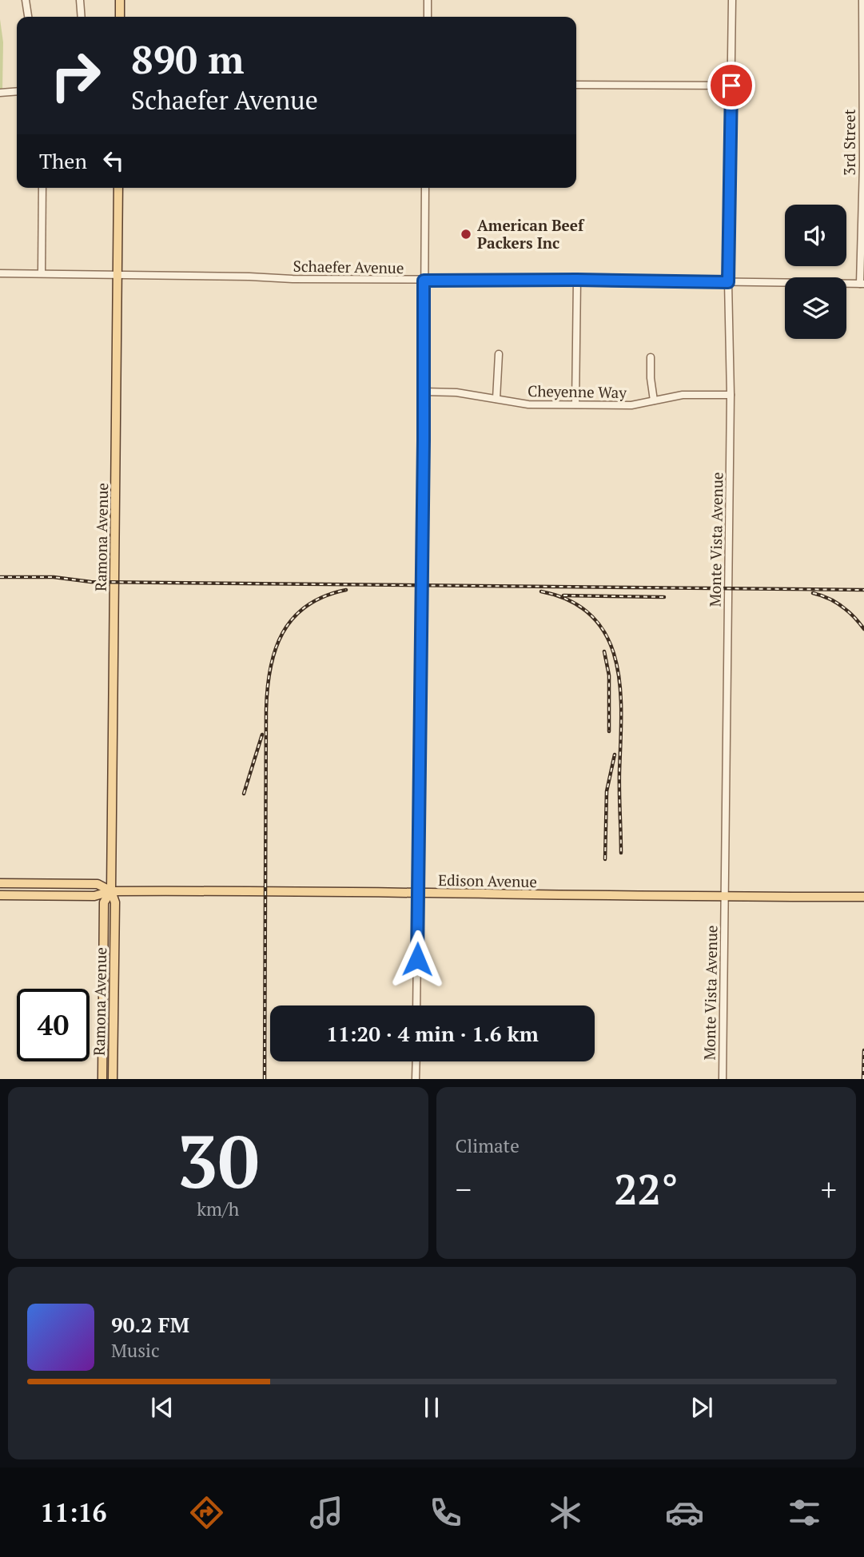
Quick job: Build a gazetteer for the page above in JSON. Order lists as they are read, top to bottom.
{
  "streets": {
    "main road": ["Ramona Avenue", "Edison Avenue"],
    "street": [
      "3rd Street",
      "Schaefer Avenue",
      "Cheyenne Way",
      "Monte Vista Avenue"
    ]
  },
  "crossings": [
    ["3rd Street", "Schaefer Avenue"],
    ["Schaefer Avenue", "Ramona Avenue"],
    ["Schaefer Avenue", "Monte Vista Avenue"],
    ["Cheyenne Way", "Monte Vista Avenue"],
    ["Ramona Avenue", "Edison Avenue"],
    ["Monte Vista Avenue", "Edison Avenue"]
  ],
  "places": ["American Beef Packers Inc"],
  "page": {
    "turn": ["890 m", "Schaefer Avenue"],
    "then": "Then",
    "limit": "40",
    "trip": "11:20 · 4 min · 1.6 km",
    "tile": [
      ["30", "km/h"],
      "Climate"
    ],
    "heat": ["−", "22°", "+"],
    "song": ["90.2 FM", "Music"],
    "tabs": "11:16"
  }
}
